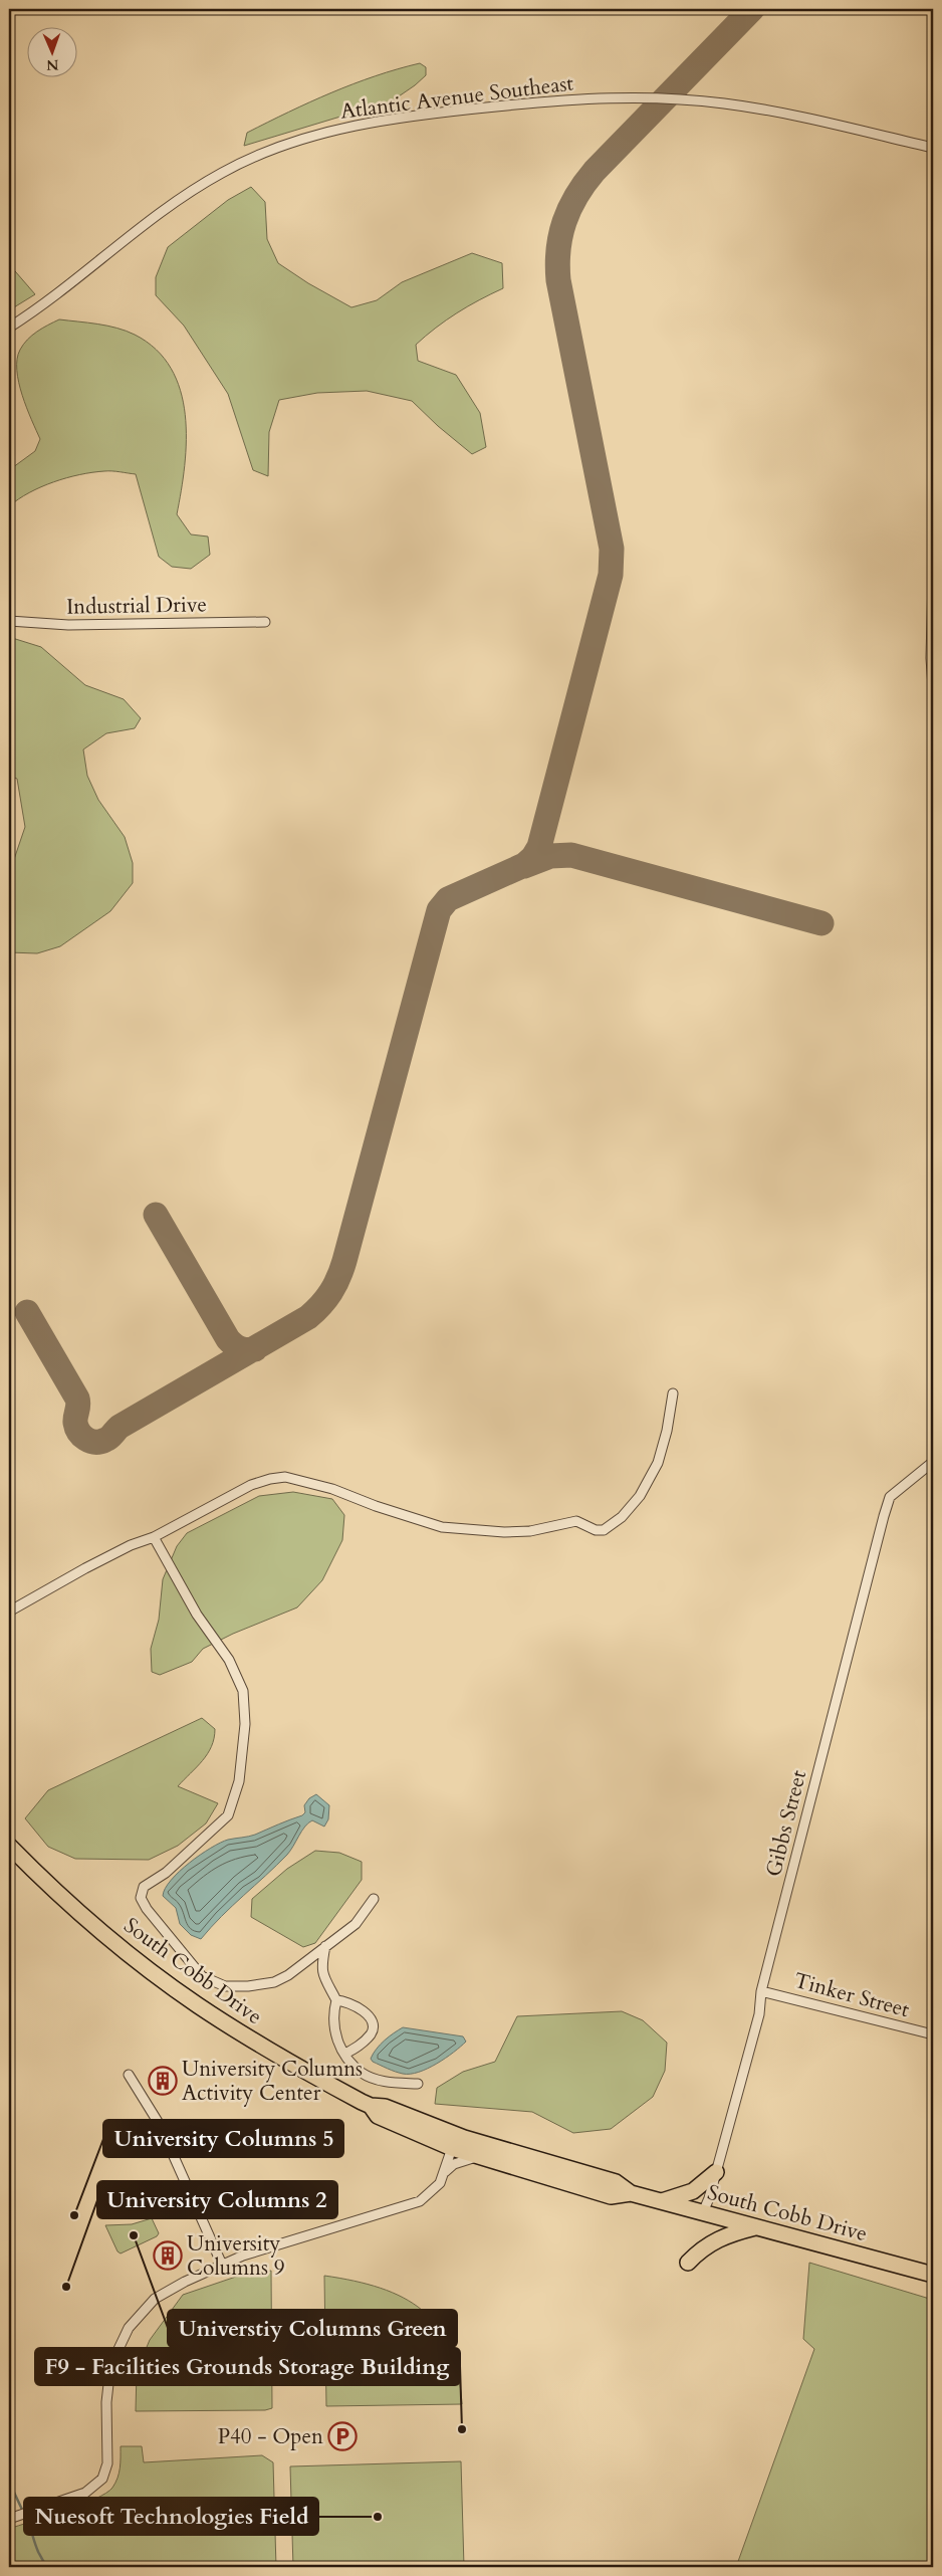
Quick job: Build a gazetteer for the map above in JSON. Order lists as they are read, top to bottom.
{
  "streets": {
    "main road": ["South Cobb Drive"],
    "street": [
      "Atlantic Avenue Southeast",
      "Industrial Drive",
      "Gibbs Street",
      "Tinker Street"
    ]
  },
  "crossings": [
    ["Gibbs Street", "South Cobb Drive"],
    ["Gibbs Street", "Tinker Street"]
  ],
  "places": {
    "building": ["University Columns Activity Center", "University Columns 9"],
    "other": [
      "University Columns 5",
      "Universtiy Columns Green",
      "University Columns 2",
      "F9 - Facilities Grounds Storage Building",
      "Nuesoft Technologies Field"
    ],
    "parking": ["P40 - Open"]
  },
  "north": "bottom"
}
